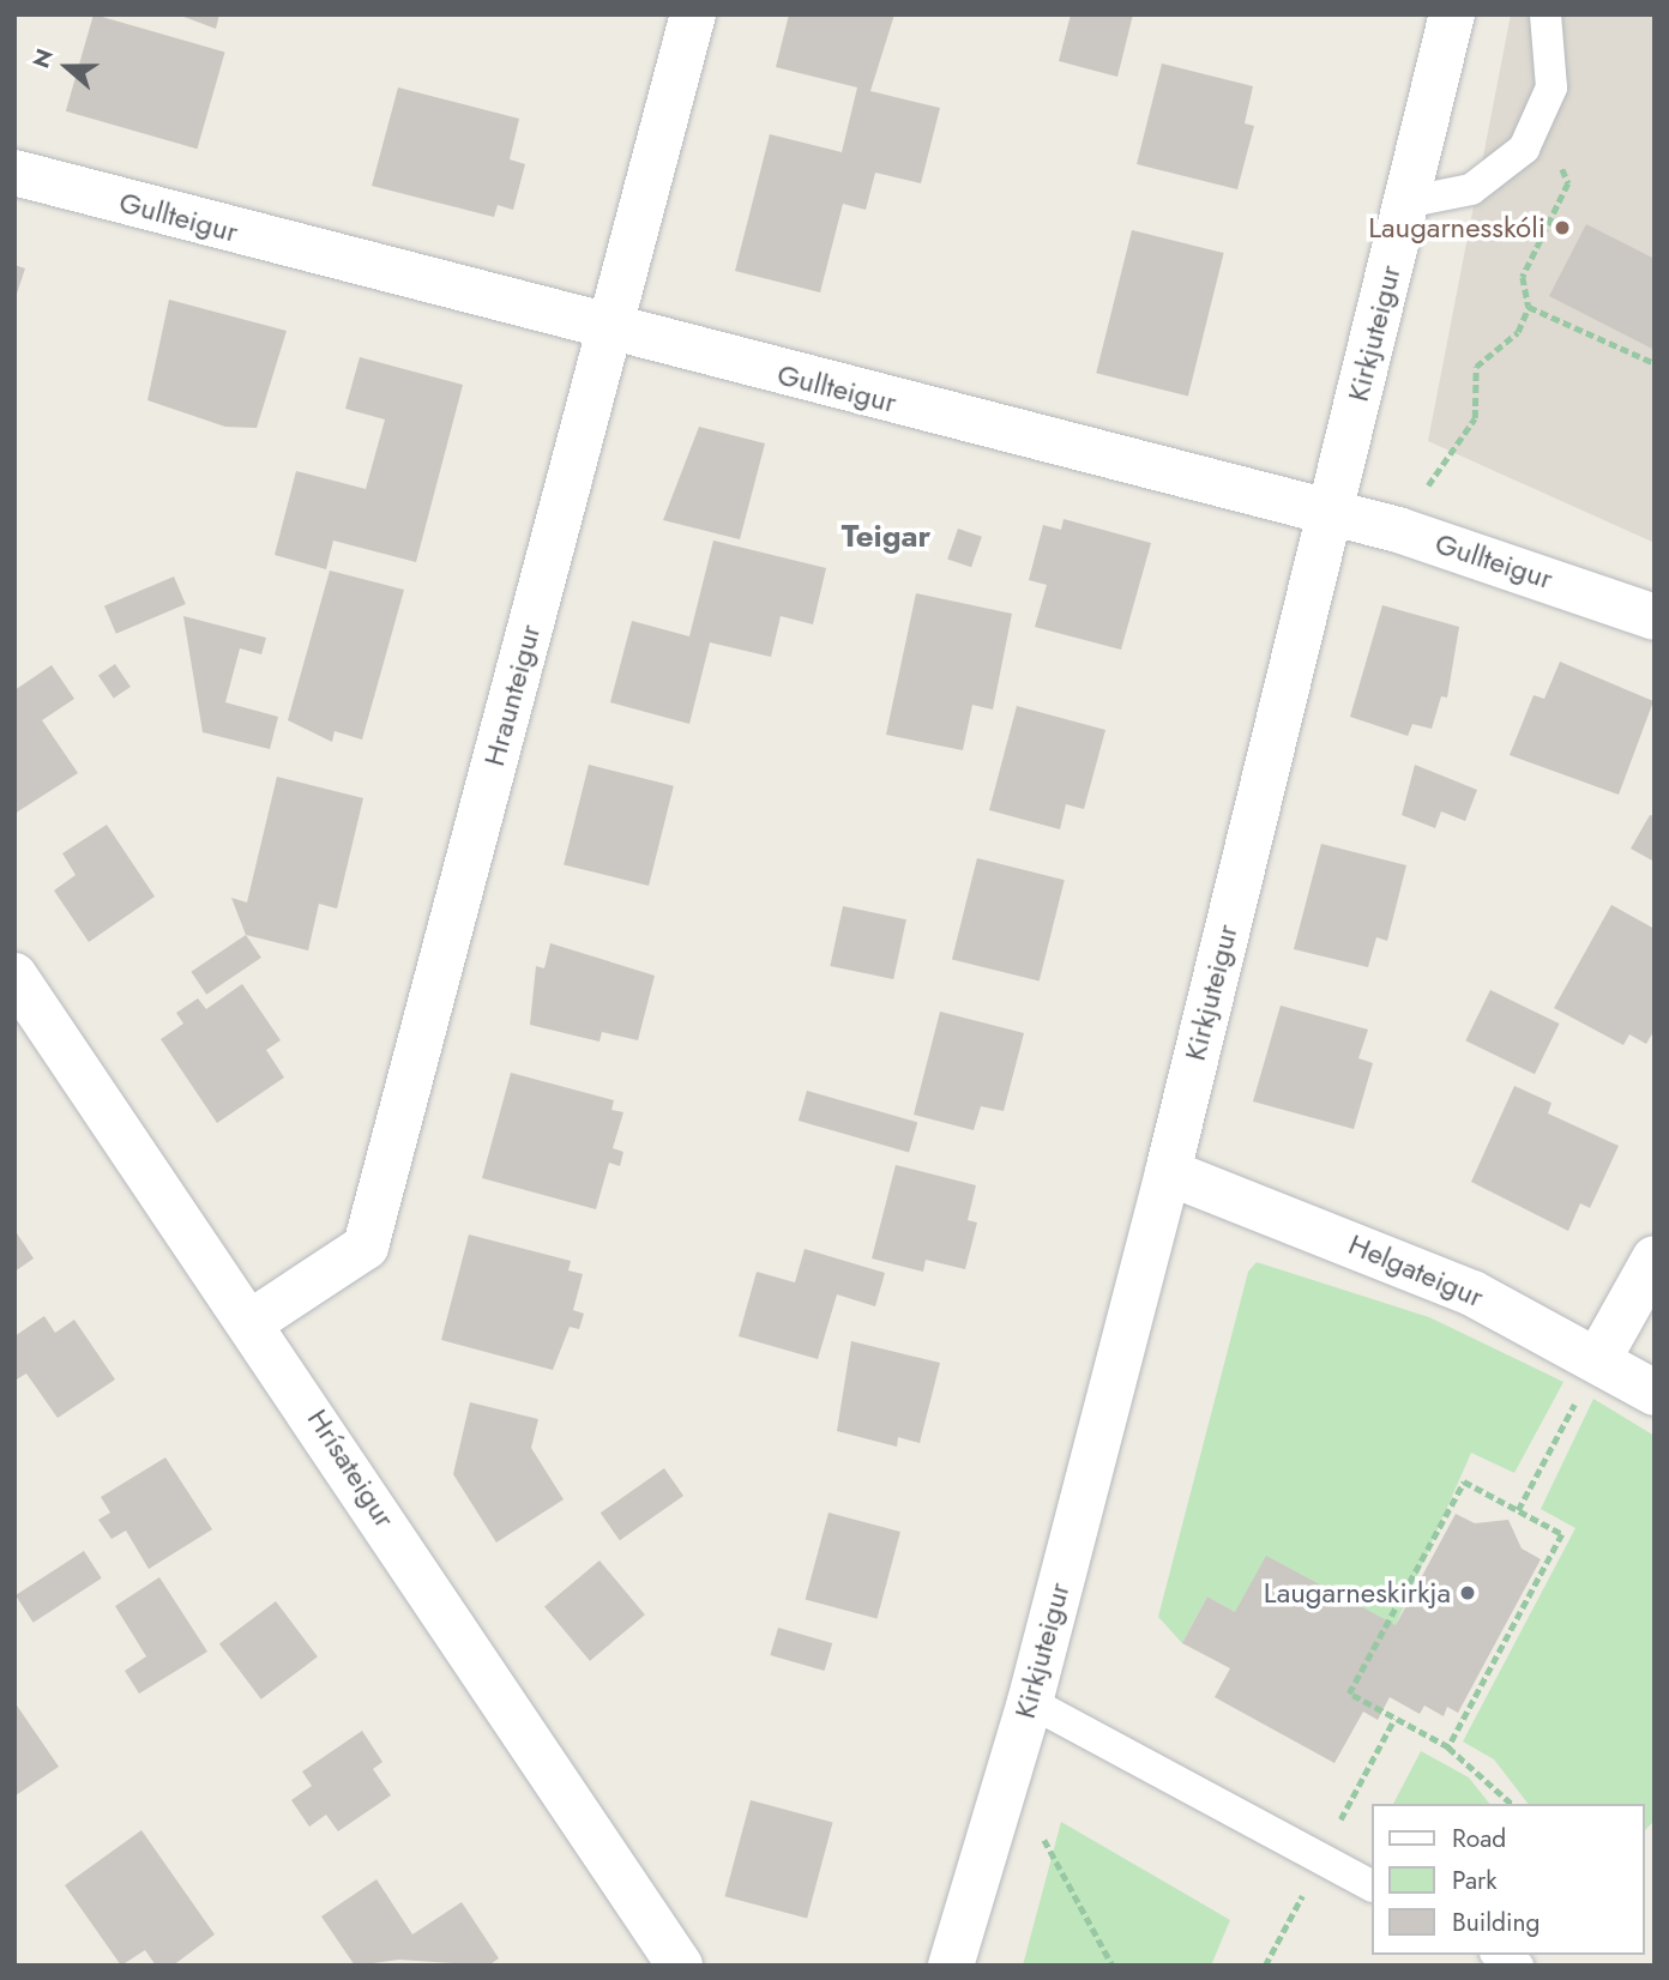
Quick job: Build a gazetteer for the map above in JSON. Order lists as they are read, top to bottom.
{
  "streets": {
    "street": [
      "Gullteigur",
      "Kirkjuteigur",
      "Hraunteigur",
      "Helgateigur",
      "Hrísateigur"
    ]
  },
  "crossings": [
    ["Gullteigur", "Kirkjuteigur"],
    ["Gullteigur", "Hraunteigur"],
    ["Kirkjuteigur", "Helgateigur"],
    ["Hraunteigur", "Hrísateigur"]
  ],
  "districts": ["Teigar"],
  "places": ["Laugarnesskóli", "Laugarneskirkja"],
  "legend": ["Road", "Park", "Building"],
  "north": "left"
}
